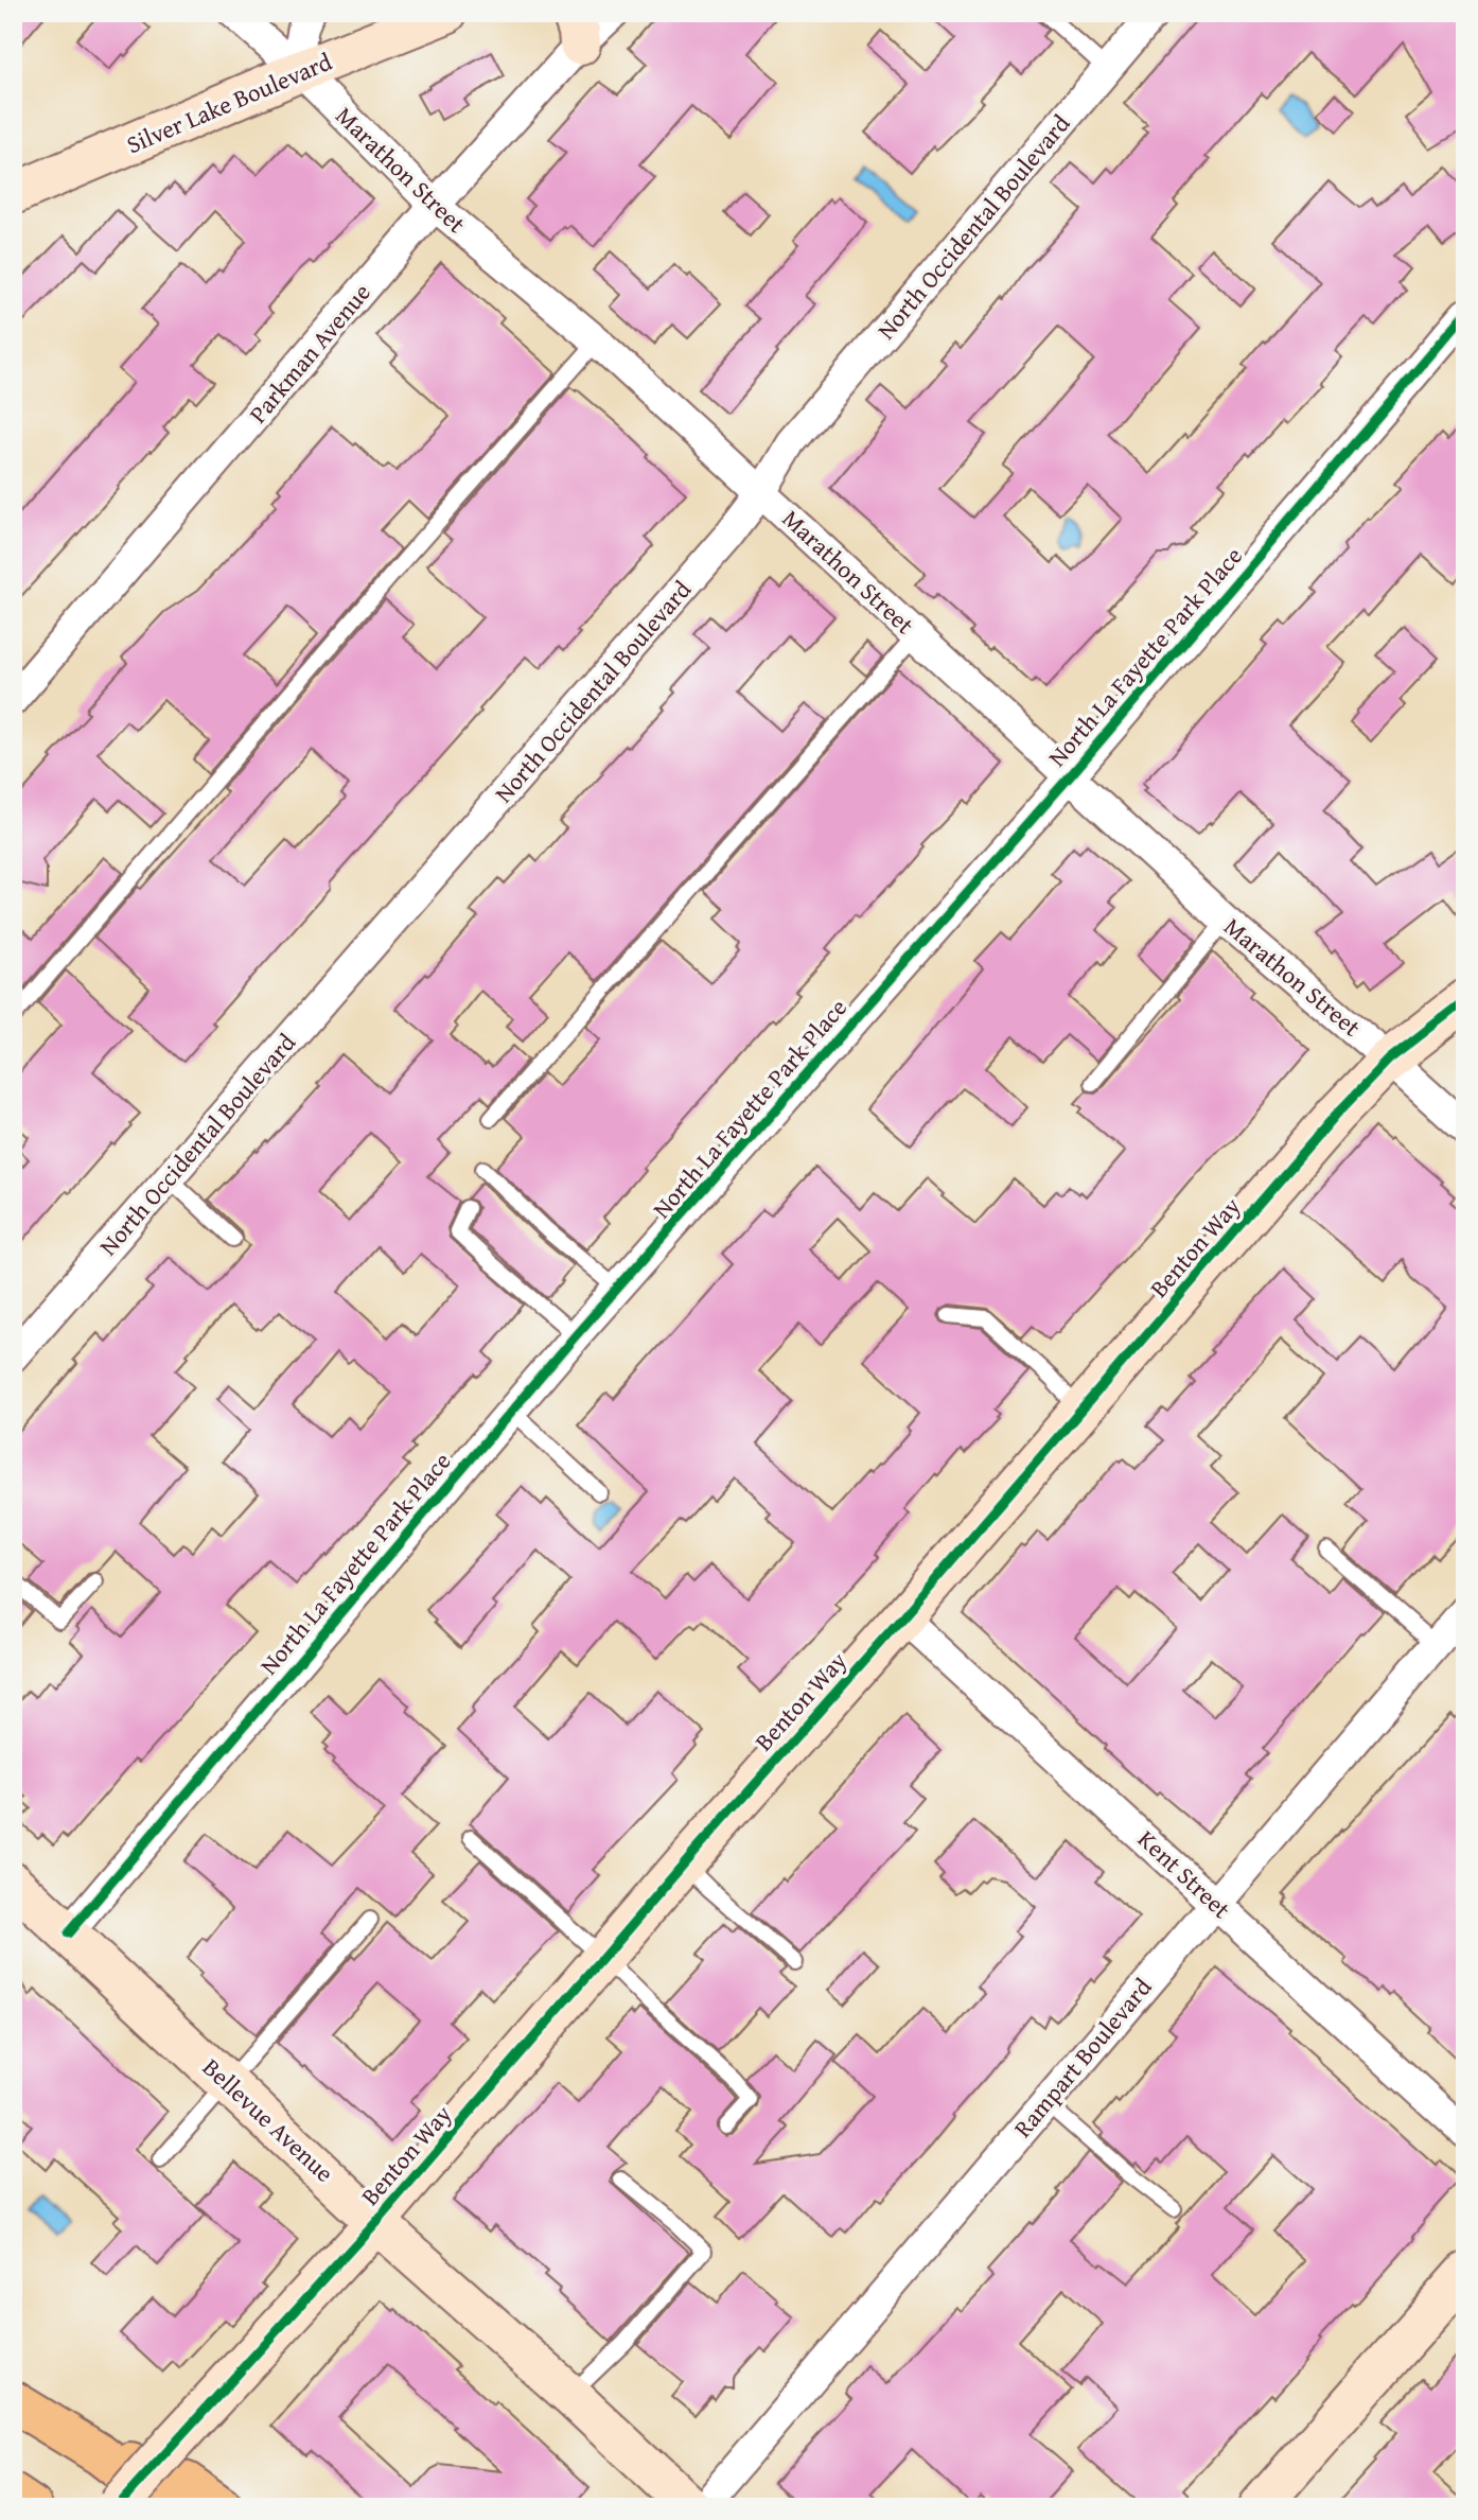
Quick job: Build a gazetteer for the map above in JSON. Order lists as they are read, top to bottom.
{
  "streets": {
    "street": [
      "Silver Lake Boulevard",
      "Marathon Street",
      "North Occidental Boulevard",
      "Parkman Avenue",
      "North La Fayette Park Place",
      "Benton Way",
      "Kent Street",
      "Rampart Boulevard",
      "Bellevue Avenue"
    ]
  },
  "crossings": [
    ["Silver Lake Boulevard", "Marathon Street"],
    ["Marathon Street", "North Occidental Boulevard"],
    ["Marathon Street", "Parkman Avenue"],
    ["Marathon Street", "North La Fayette Park Place"],
    ["Marathon Street", "Benton Way"],
    ["North La Fayette Park Place", "Bellevue Avenue"],
    ["Benton Way", "Kent Street"],
    ["Benton Way", "Bellevue Avenue"],
    ["Kent Street", "Rampart Boulevard"]
  ]
}
